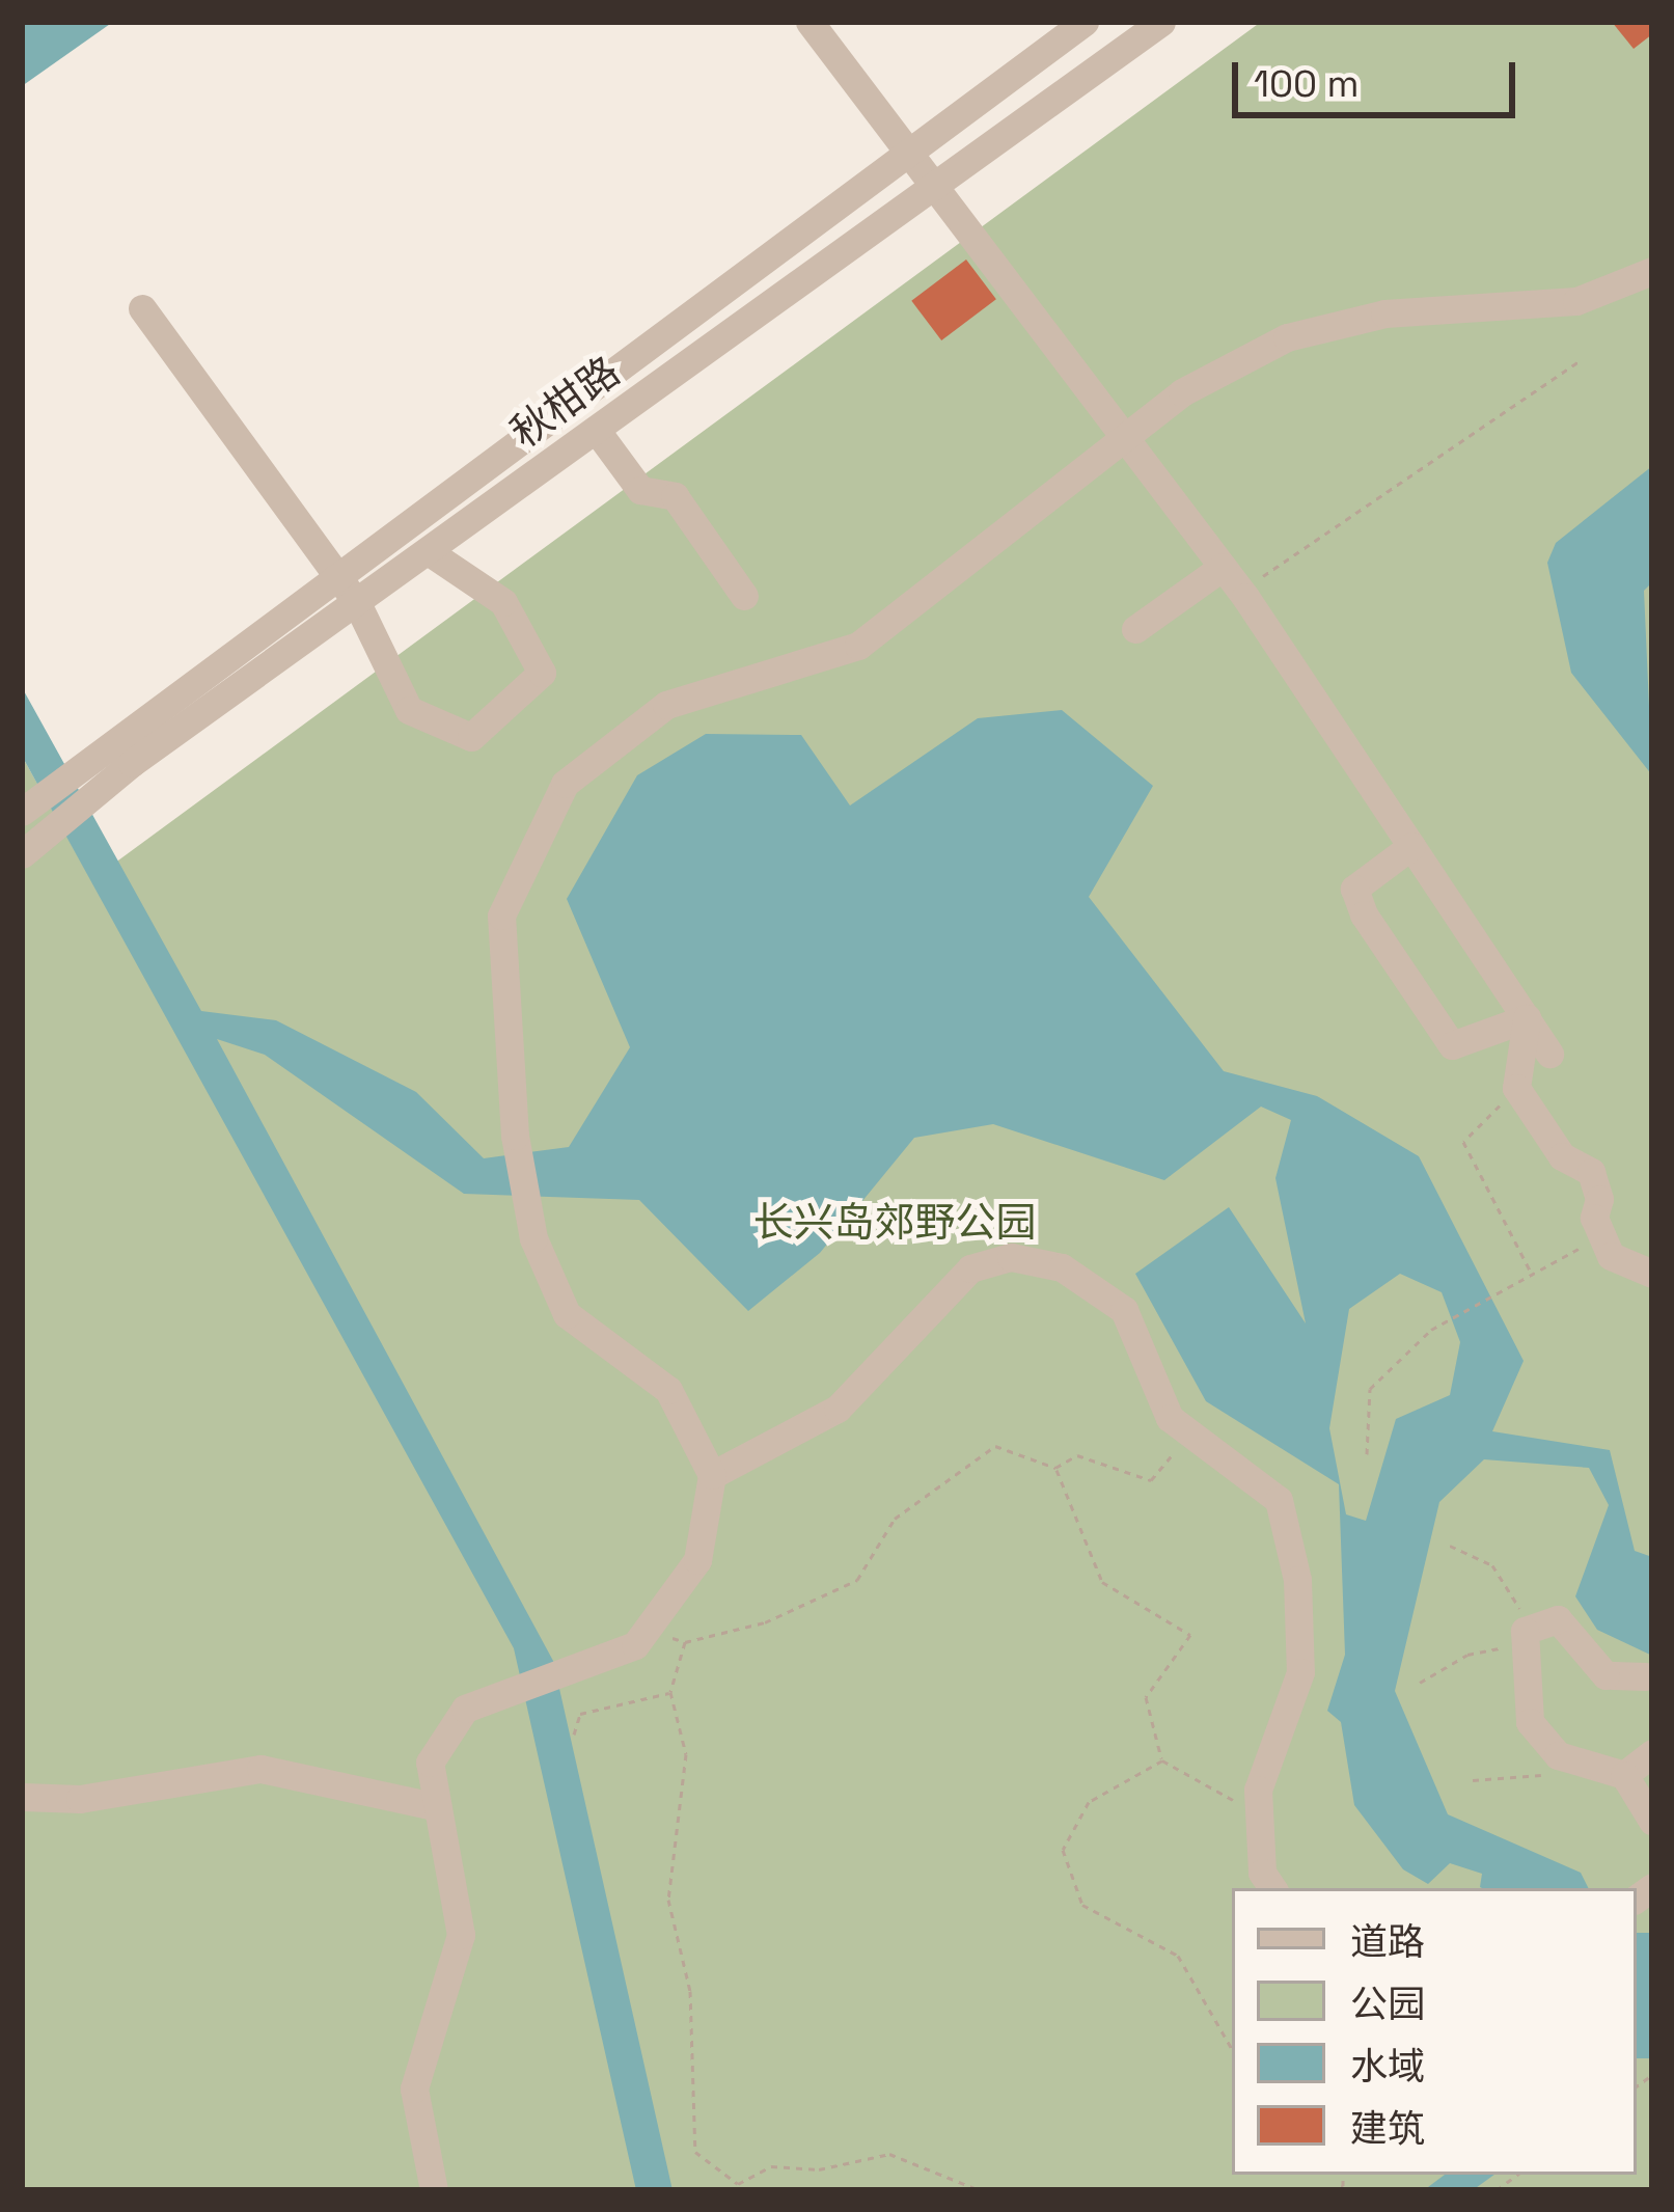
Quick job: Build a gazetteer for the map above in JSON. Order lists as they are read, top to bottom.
{
  "streets": {
    "street": ["秋柑路"]
  },
  "parks": ["长兴岛郊野公园"],
  "legend": [
    "道路",
    "公园",
    "水域",
    "建筑"
  ],
  "scale_bar": "100 m"
}
